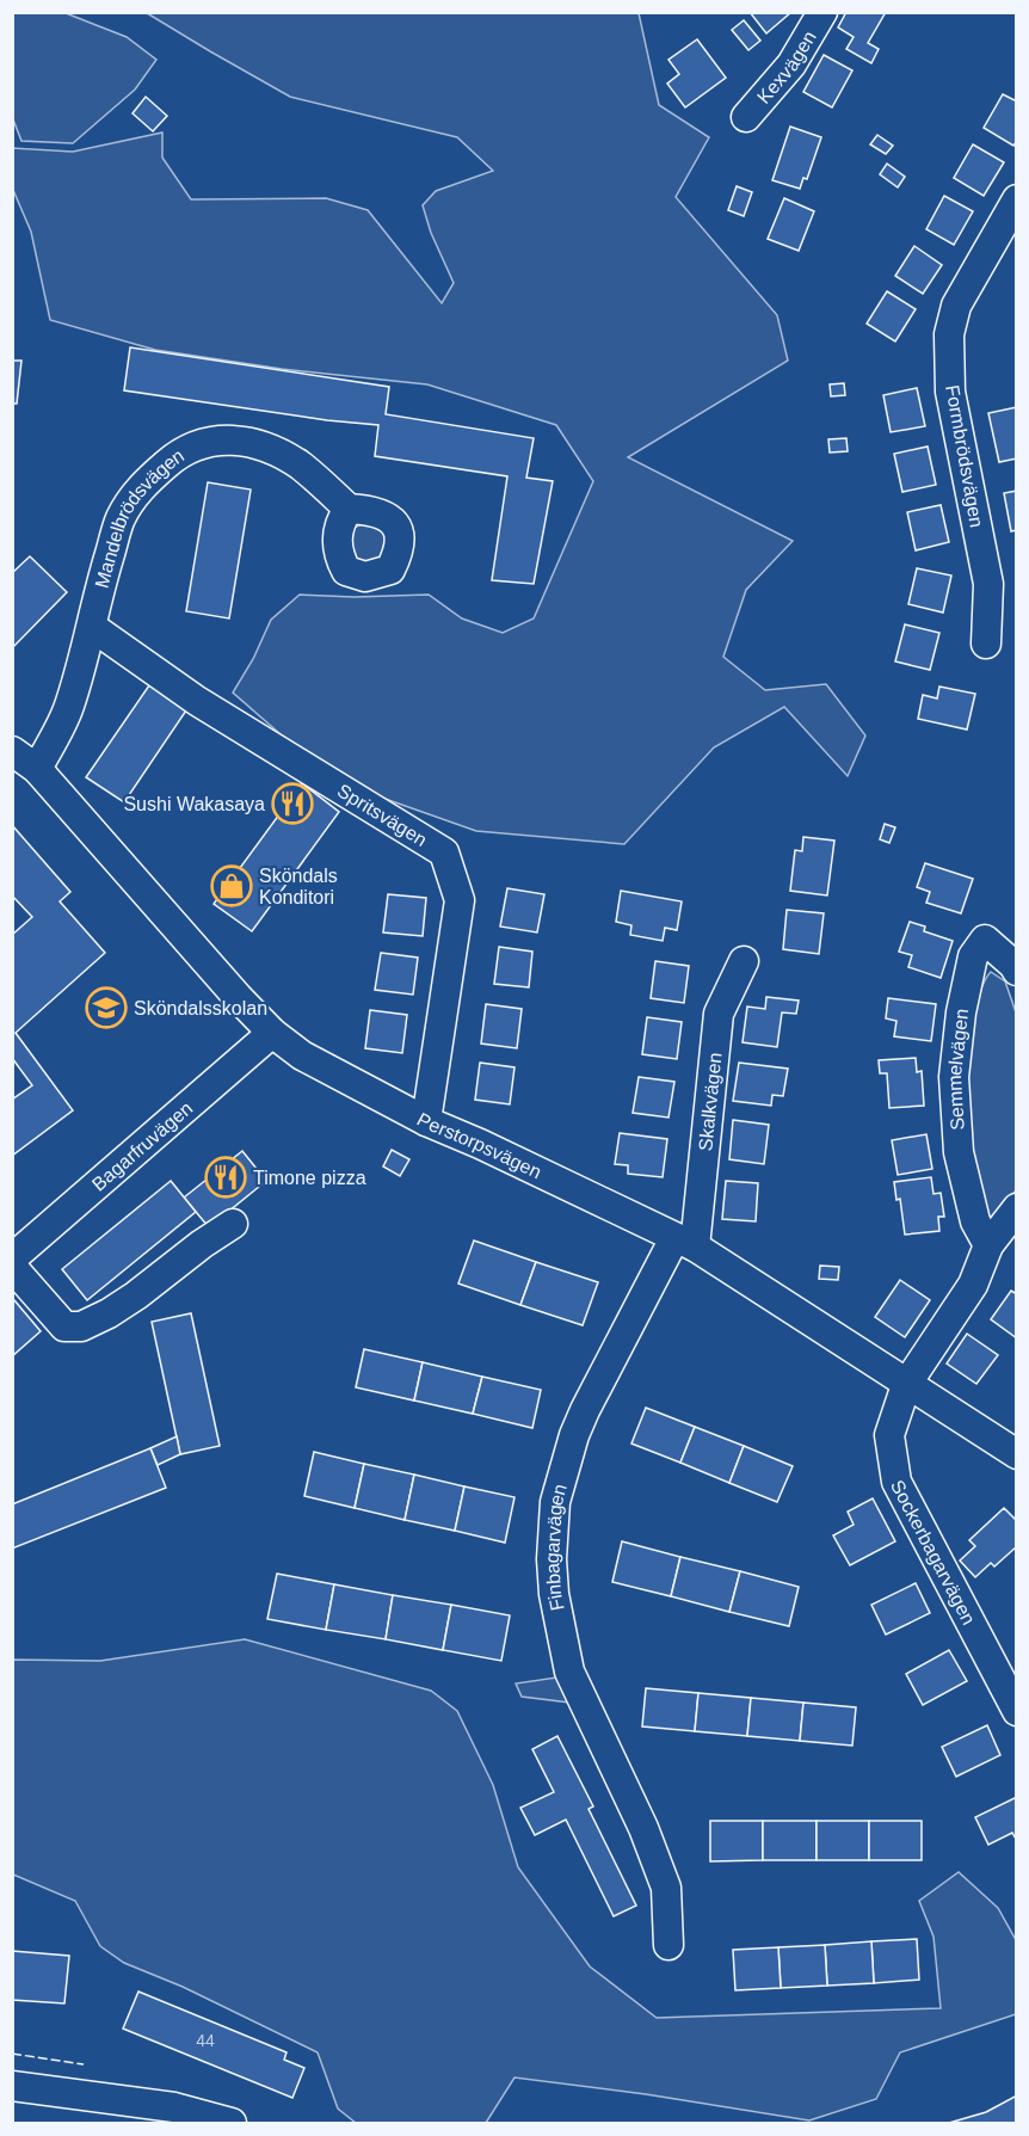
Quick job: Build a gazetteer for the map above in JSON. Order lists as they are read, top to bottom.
{
  "streets": {
    "street": [
      "Kexvägen",
      "Formbrödsvägen",
      "Mandelbrödsvägen",
      "Spritsvägen",
      "Semmelvägen",
      "Skalkvägen",
      "Perstorpsvägen",
      "Bagarfruvägen",
      "Finbagarvägen",
      "Sockerbagarvägen"
    ]
  },
  "crossings": [
    ["Mandelbrödsvägen", "Spritsvägen"],
    ["Mandelbrödsvägen", "Perstorpsvägen"],
    ["Spritsvägen", "Perstorpsvägen"],
    ["Skalkvägen", "Perstorpsvägen"],
    ["Skalkvägen", "Finbagarvägen"],
    ["Perstorpsvägen", "Bagarfruvägen"],
    ["Perstorpsvägen", "Finbagarvägen"],
    ["Perstorpsvägen", "Sockerbagarvägen"]
  ],
  "places": {
    "restaurant": ["Sushi Wakasaya", "Timone pizza"],
    "shop": ["Sköndals Konditori"],
    "school or university": ["Sköndalsskolan"]
  },
  "house_numbers": ["44"]
}
